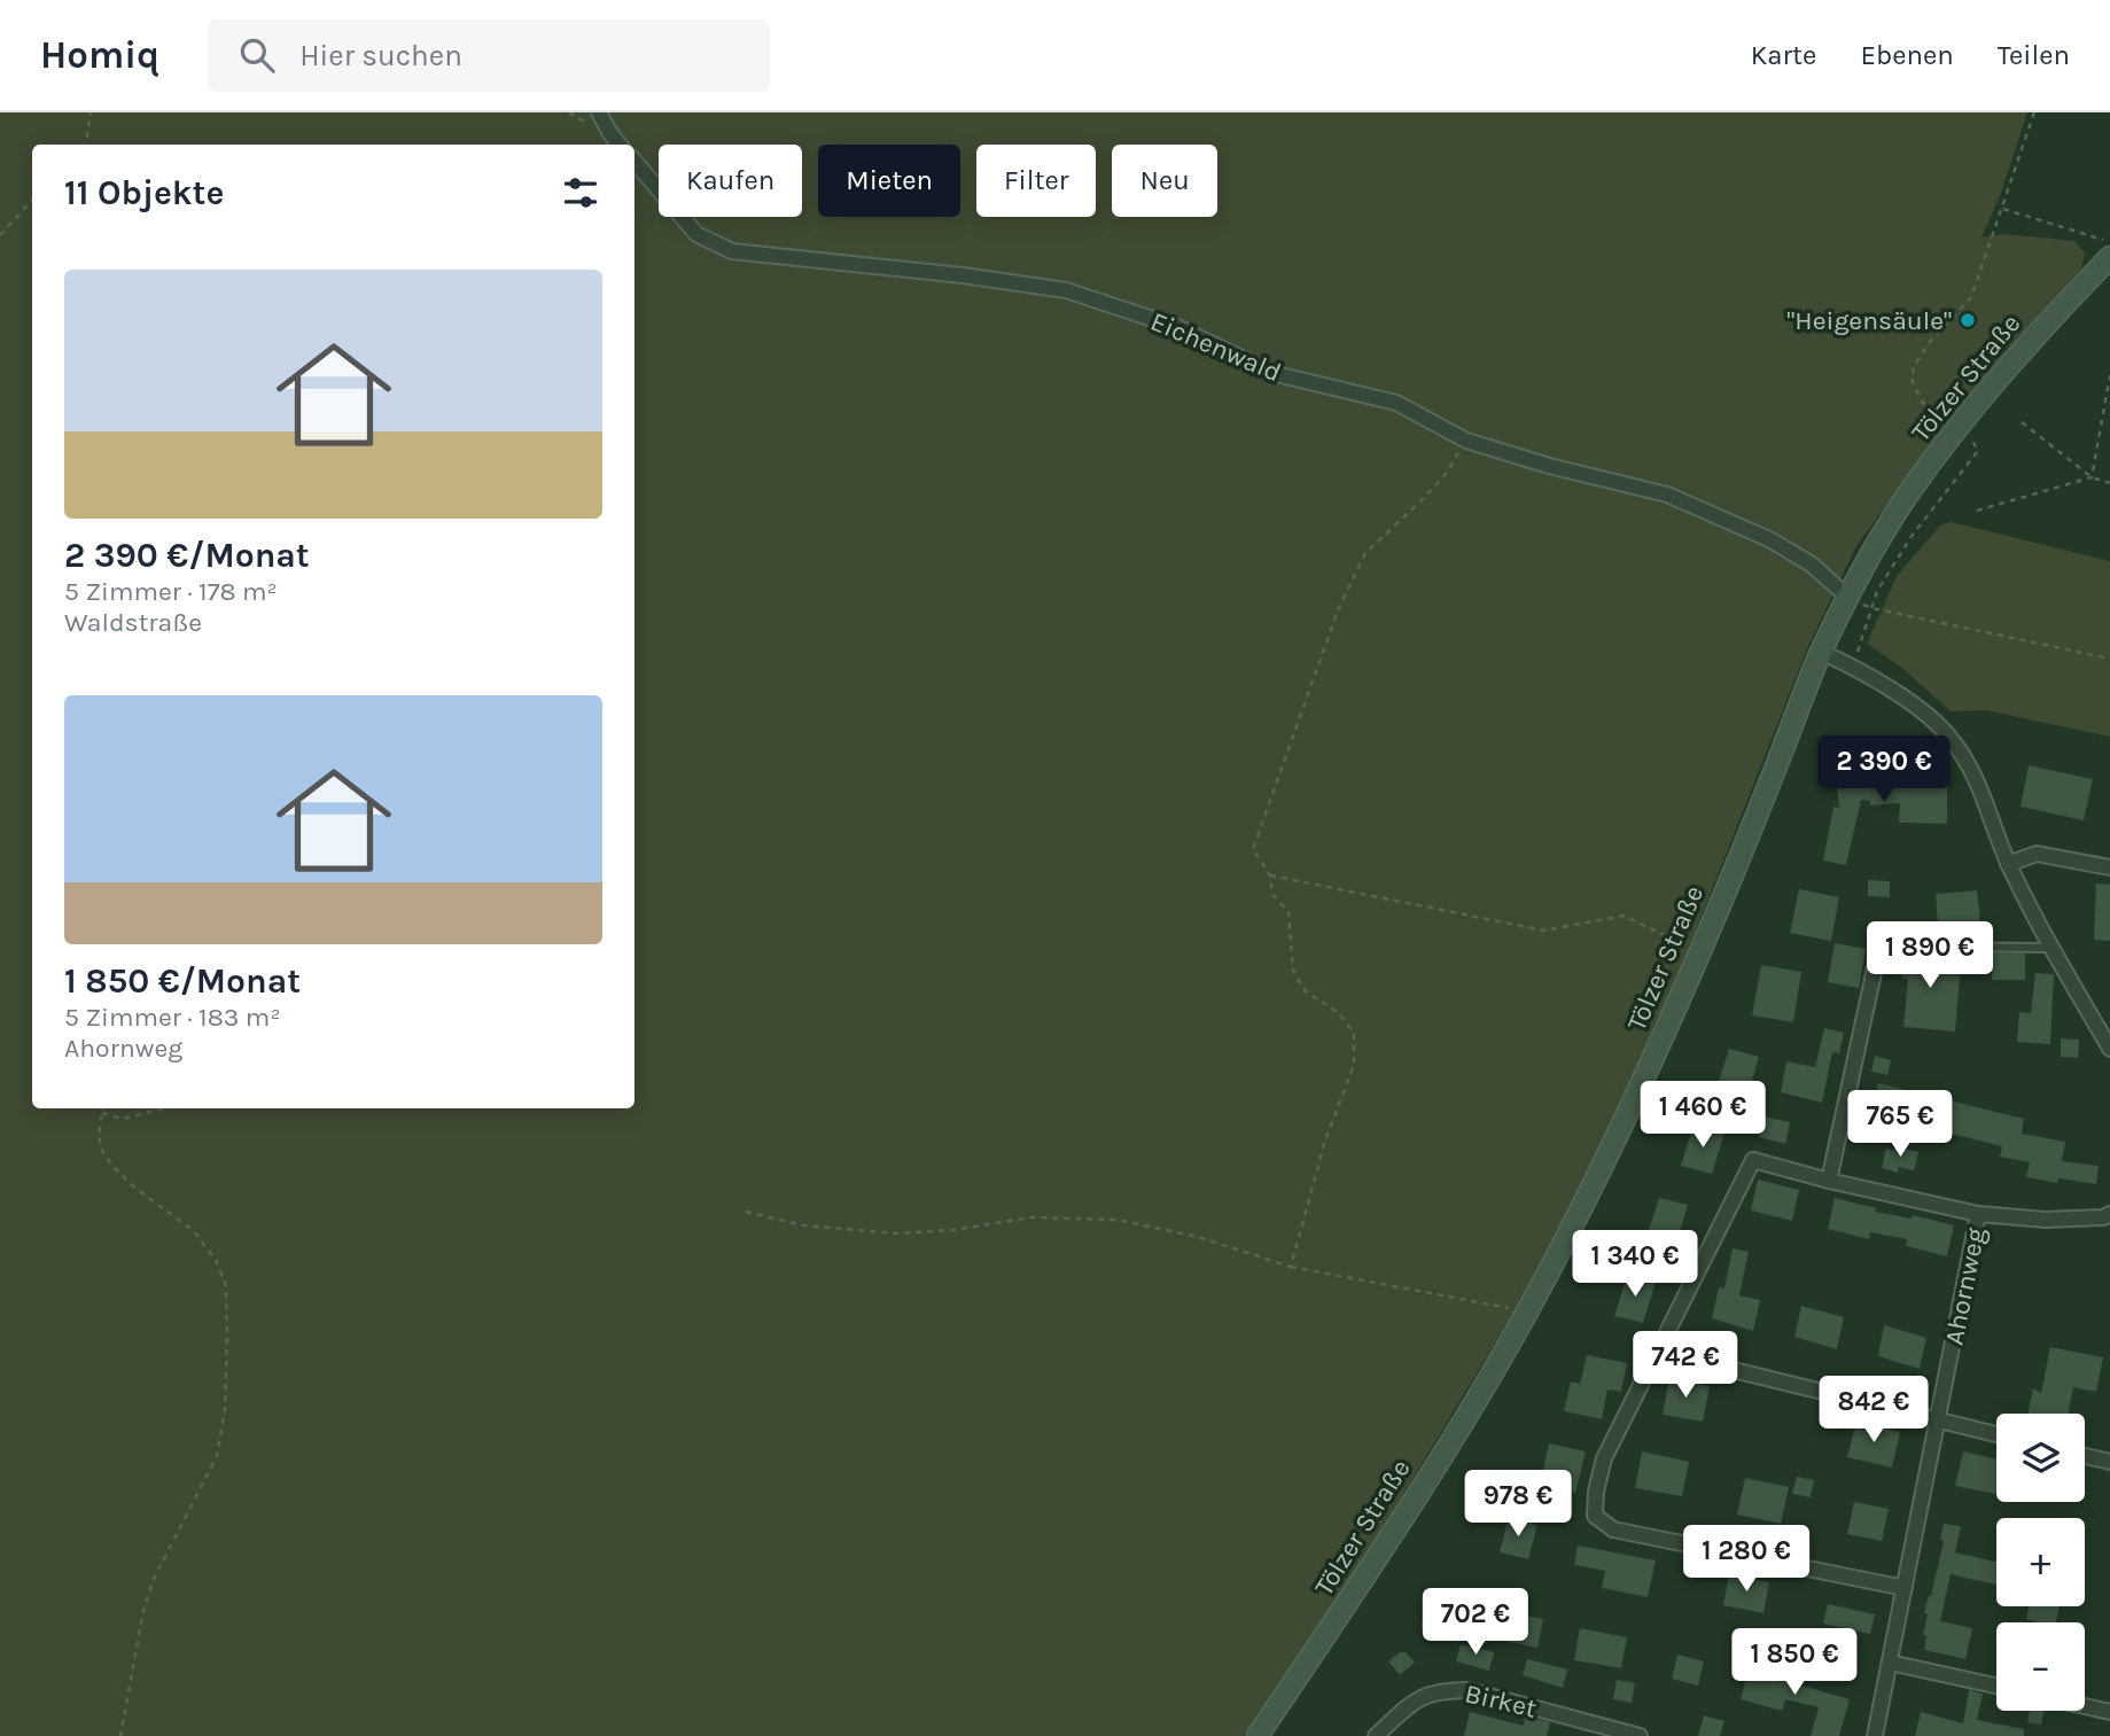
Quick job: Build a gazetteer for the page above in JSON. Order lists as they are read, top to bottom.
{
  "streets": {
    "main road": ["Tölzer Straße"],
    "street": ["Eichenwald", "Ahornweg", "Birket"]
  },
  "crossings": [
    ["Eichenwald", "Tölzer Straße"]
  ],
  "places": ["\"Heigensäule\""],
  "page": {
    "header": "Homiq",
    "search": "Hier suchen",
    "nav": ["Karte", "Ebenen", "Teilen"],
    "chip": [
      "Kaufen",
      "Mieten",
      "Filter",
      "Neu"
    ],
    "heading": "11 Objekte",
    "list": [
      {
        "name": "2 390 €/Monat",
        "note": "5 Zimmer · 178 m² · Waldstraße"
      },
      {
        "name": "1 850 €/Monat",
        "note": "5 Zimmer · 183 m² · Ahornweg"
      }
    ],
    "price": [
      "2 390 €",
      "1 890 €",
      "1 460 €",
      "765 €",
      "1 340 €",
      "742 €",
      "842 €",
      "978 €",
      "1 280 €",
      "702 €",
      "1 850 €"
    ],
    "map_buttons": ["+", "−"]
  }
}
